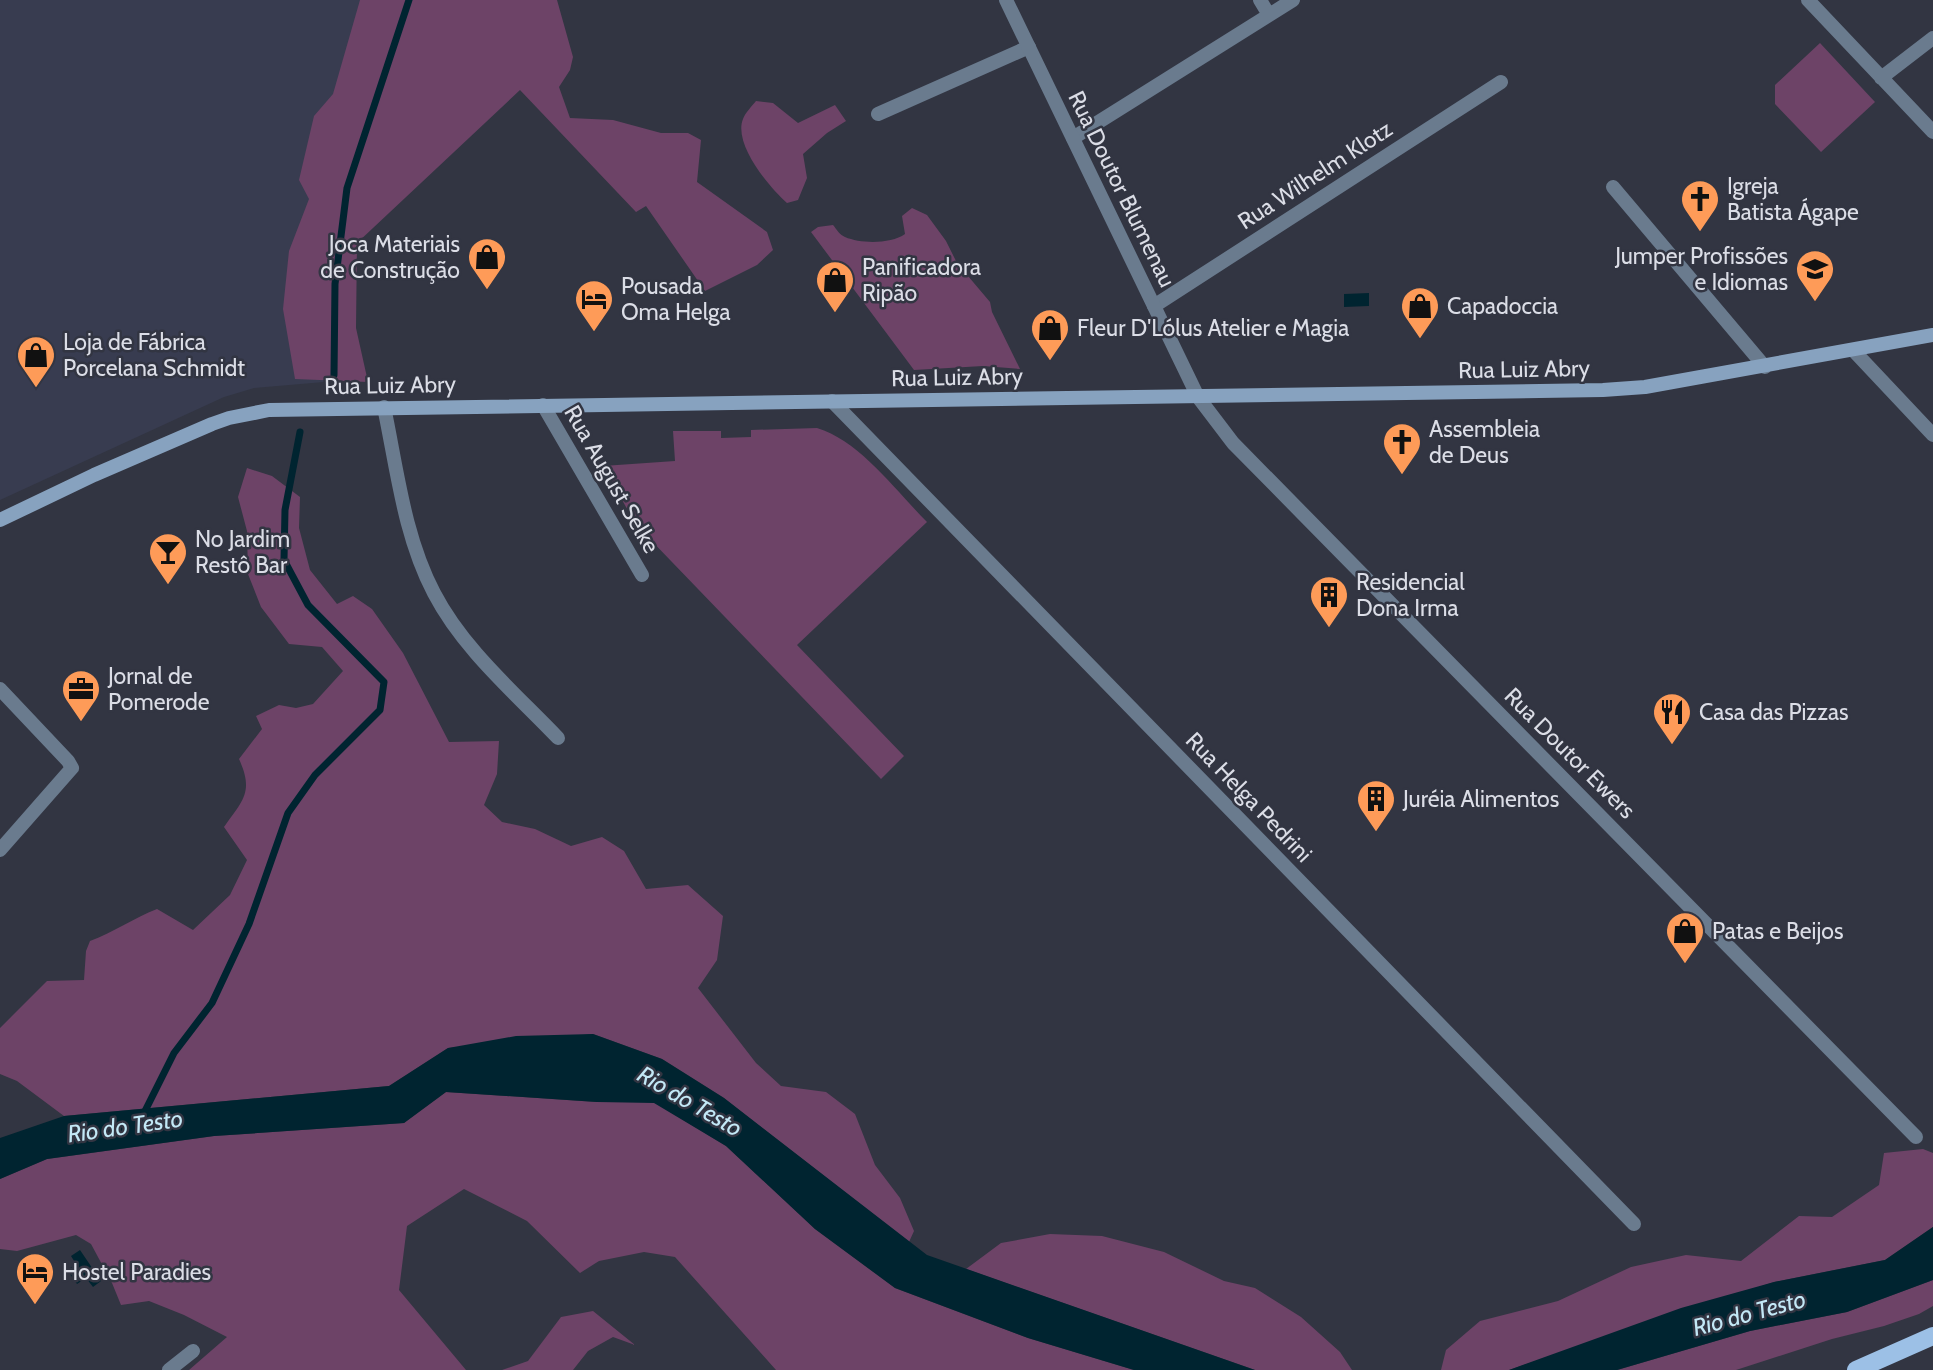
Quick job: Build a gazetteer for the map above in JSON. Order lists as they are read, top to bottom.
{
  "streets": {
    "main road": ["Rua Luiz Abry"],
    "street": [
      "Rua Wilhelm Klotz",
      "Rua Doutor Blumenau",
      "Rua August Selke",
      "Rua Doutor Ewers",
      "Rua Helga Pedrini"
    ]
  },
  "crossings": [
    ["Rua Wilhelm Klotz", "Rua Doutor Blumenau"],
    ["Rua Doutor Blumenau", "Rua Luiz Abry"],
    ["Rua Doutor Blumenau", "Rua Doutor Ewers"],
    ["Rua Luiz Abry", "Rua August Selke"],
    ["Rua Luiz Abry", "Rua Doutor Ewers"],
    ["Rua Luiz Abry", "Rua Helga Pedrini"]
  ],
  "water": ["Rio do Testo"],
  "places": {
    "church": ["Igreja Batista Ágape", "Assembleia de Deus"],
    "shop": [
      "Joca Materiais de Construção",
      "Panificadora Ripão",
      "Capadoccia",
      "Fleur D'Lólus Atelier e Magia",
      "Loja de Fábrica Porcelana Schmidt",
      "Patas e Beijos"
    ],
    "school or university": ["Jumper Profissões e Idiomas"],
    "hotel": ["Pousada Oma Helga", "Hostel Paradies"],
    "bar": ["No Jardim Restô Bar"],
    "building": ["Residencial Dona Irma", "Juréia Alimentos"],
    "office": ["Jornal de Pomerode"],
    "restaurant": ["Casa das Pizzas"]
  }
}
